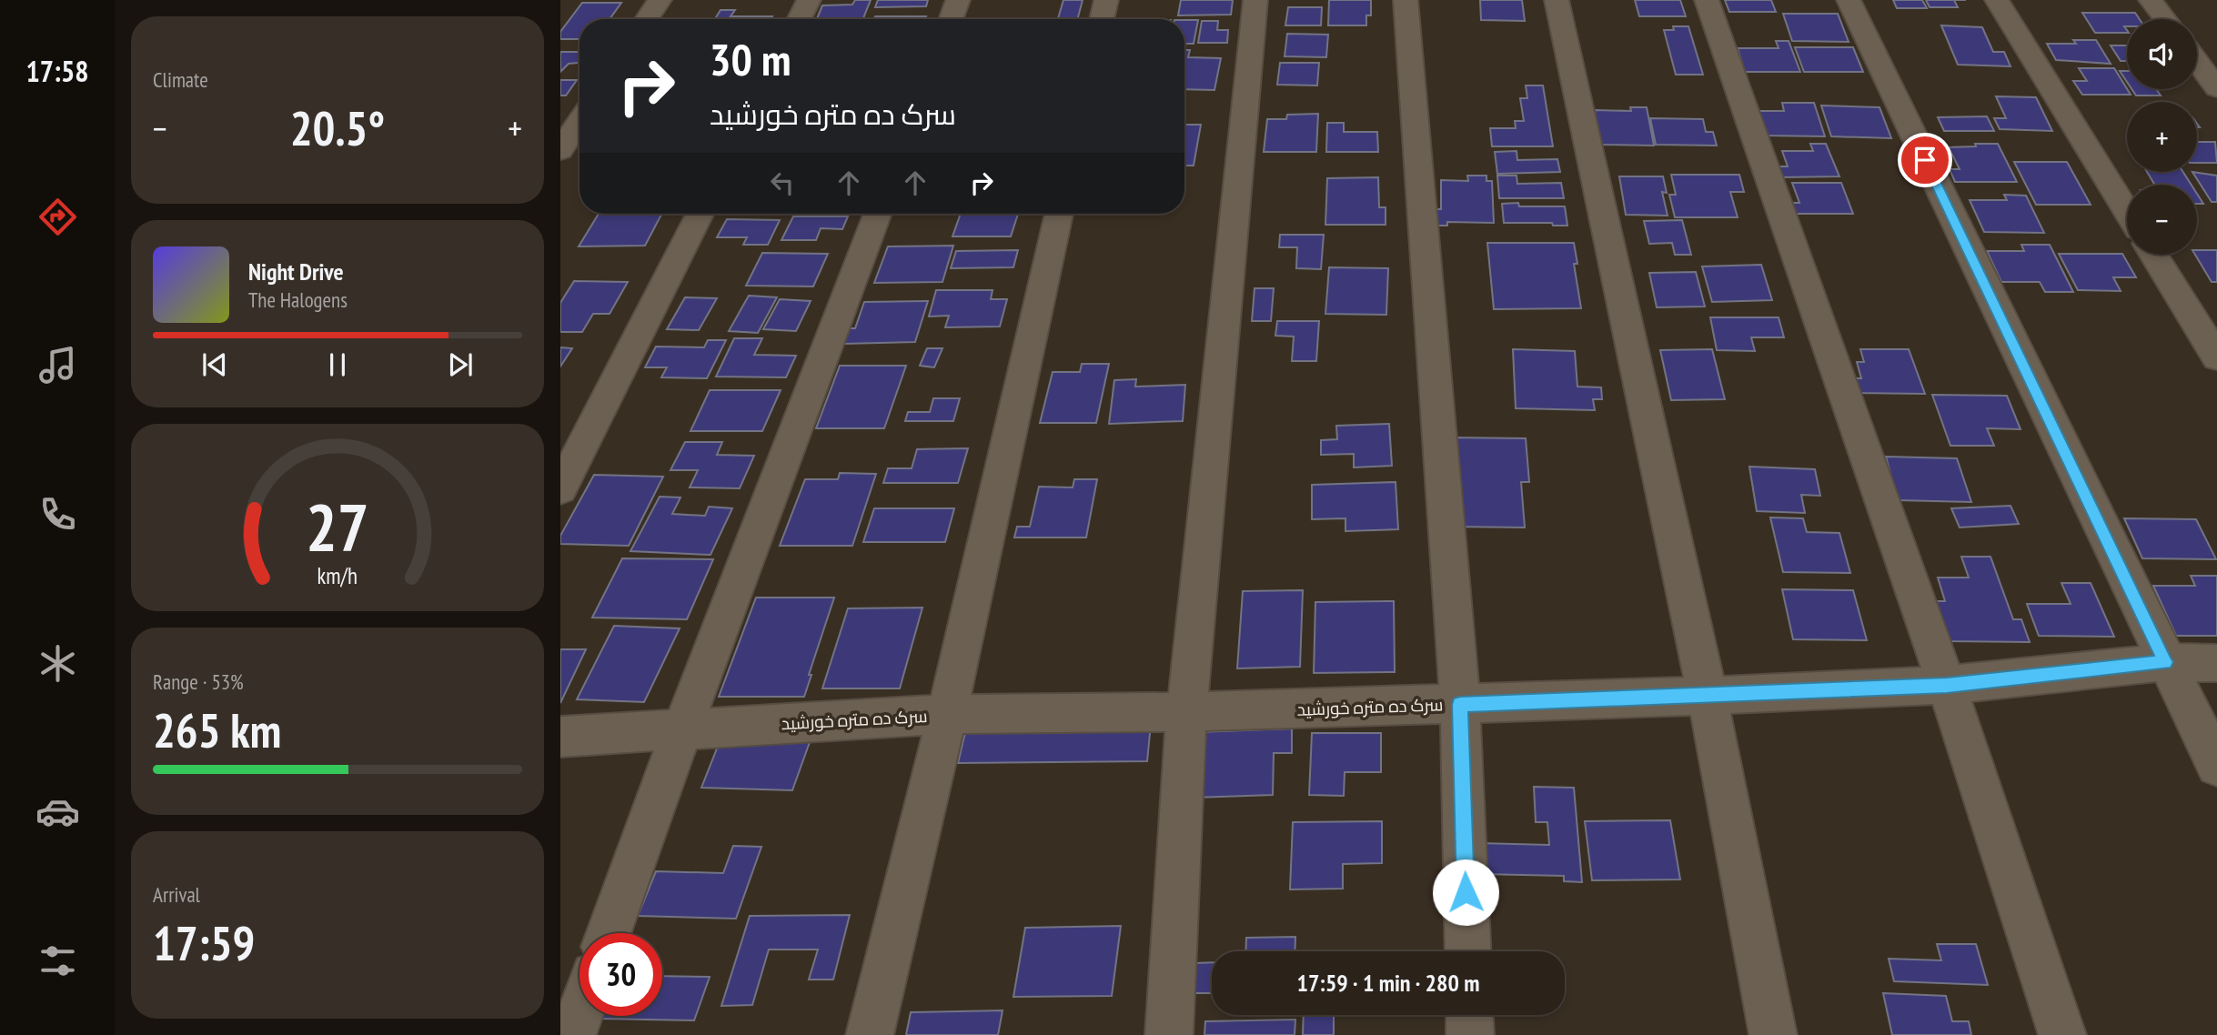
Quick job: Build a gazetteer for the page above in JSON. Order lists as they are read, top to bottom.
{
  "streets": {
    "street": ["سرک ده متره خورشید"]
  },
  "page": {
    "tabs": "17:58",
    "tile": [
      "Climate",
      ["Range · 53%", "265 km"],
      ["Arrival", "17:59"]
    ],
    "map_buttons": ["+", "−"],
    "turn": ["30 m", "سرک ده متره خورشید"],
    "heat": ["−", "20.5°", "+"],
    "song": ["Night Drive", "The Halogens"],
    "limit": "30",
    "trip": "17:59 · 1 min · 280 m",
    "gauge": ["27", "km/h"]
  }
}
